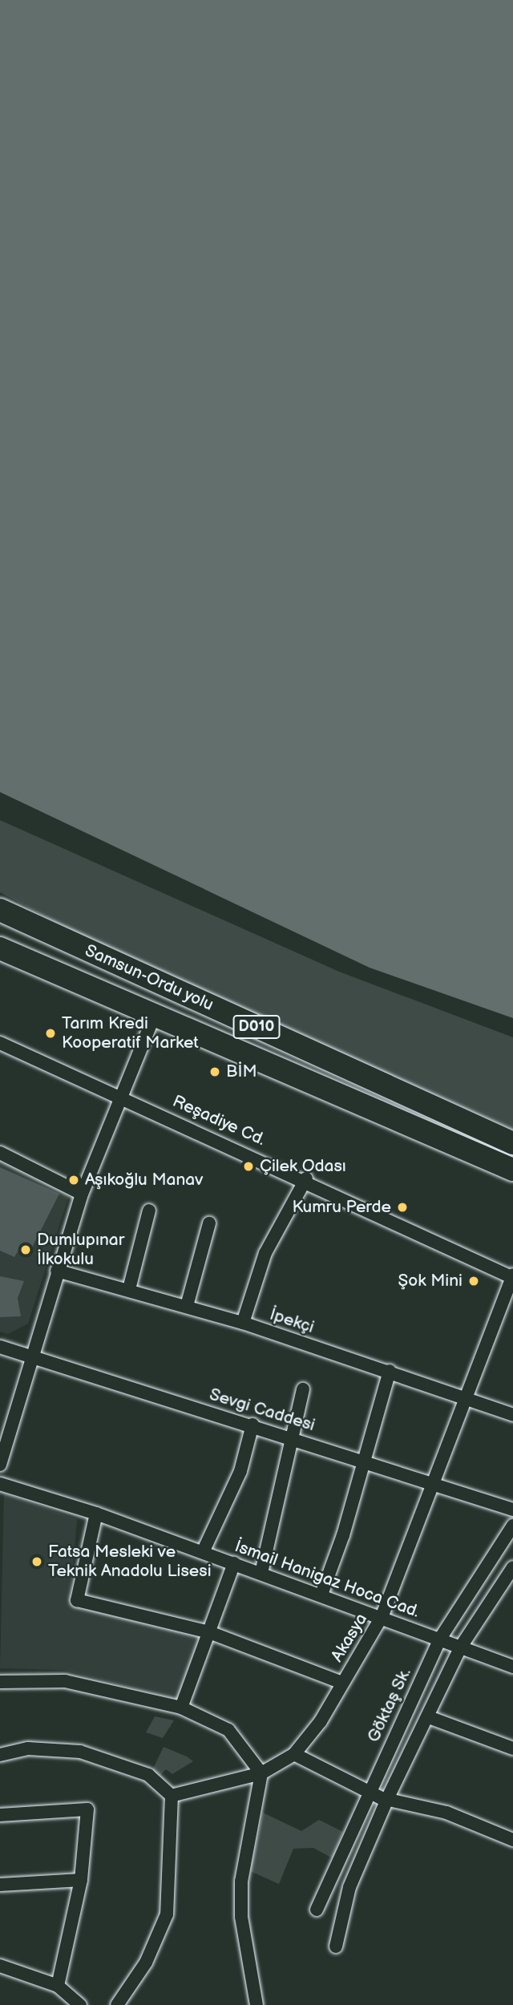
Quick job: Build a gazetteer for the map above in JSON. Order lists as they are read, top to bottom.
{
  "streets": {
    "highway": ["Samsun-Ordu yolu", "D010"],
    "street": [
      "Reşadiye Cd.",
      "İpekçi",
      "Sevgi Caddesi",
      "İsmail Hanigaz Hoca Cad.",
      "Akasya",
      "Göktaş Sk."
    ]
  },
  "crossings": [
    ["Reşadiye Cd.", "Akasya"],
    ["İpekçi", "Akasya"],
    ["Sevgi Caddesi", "Akasya"],
    ["İsmail Hanigaz Hoca Cad.", "Akasya"],
    ["İsmail Hanigaz Hoca Cad.", "Göktaş Sk."]
  ],
  "places": [
    "Tarım Kredi Kooperatif Market",
    "BİM",
    "Çilek Odası",
    "Aşıkoğlu Manav",
    "Kumru Perde",
    "Dumlupınar İlkokulu",
    "Şok Mini",
    "Fatsa Mesleki ve Teknik Anadolu Lisesi"
  ]
}
